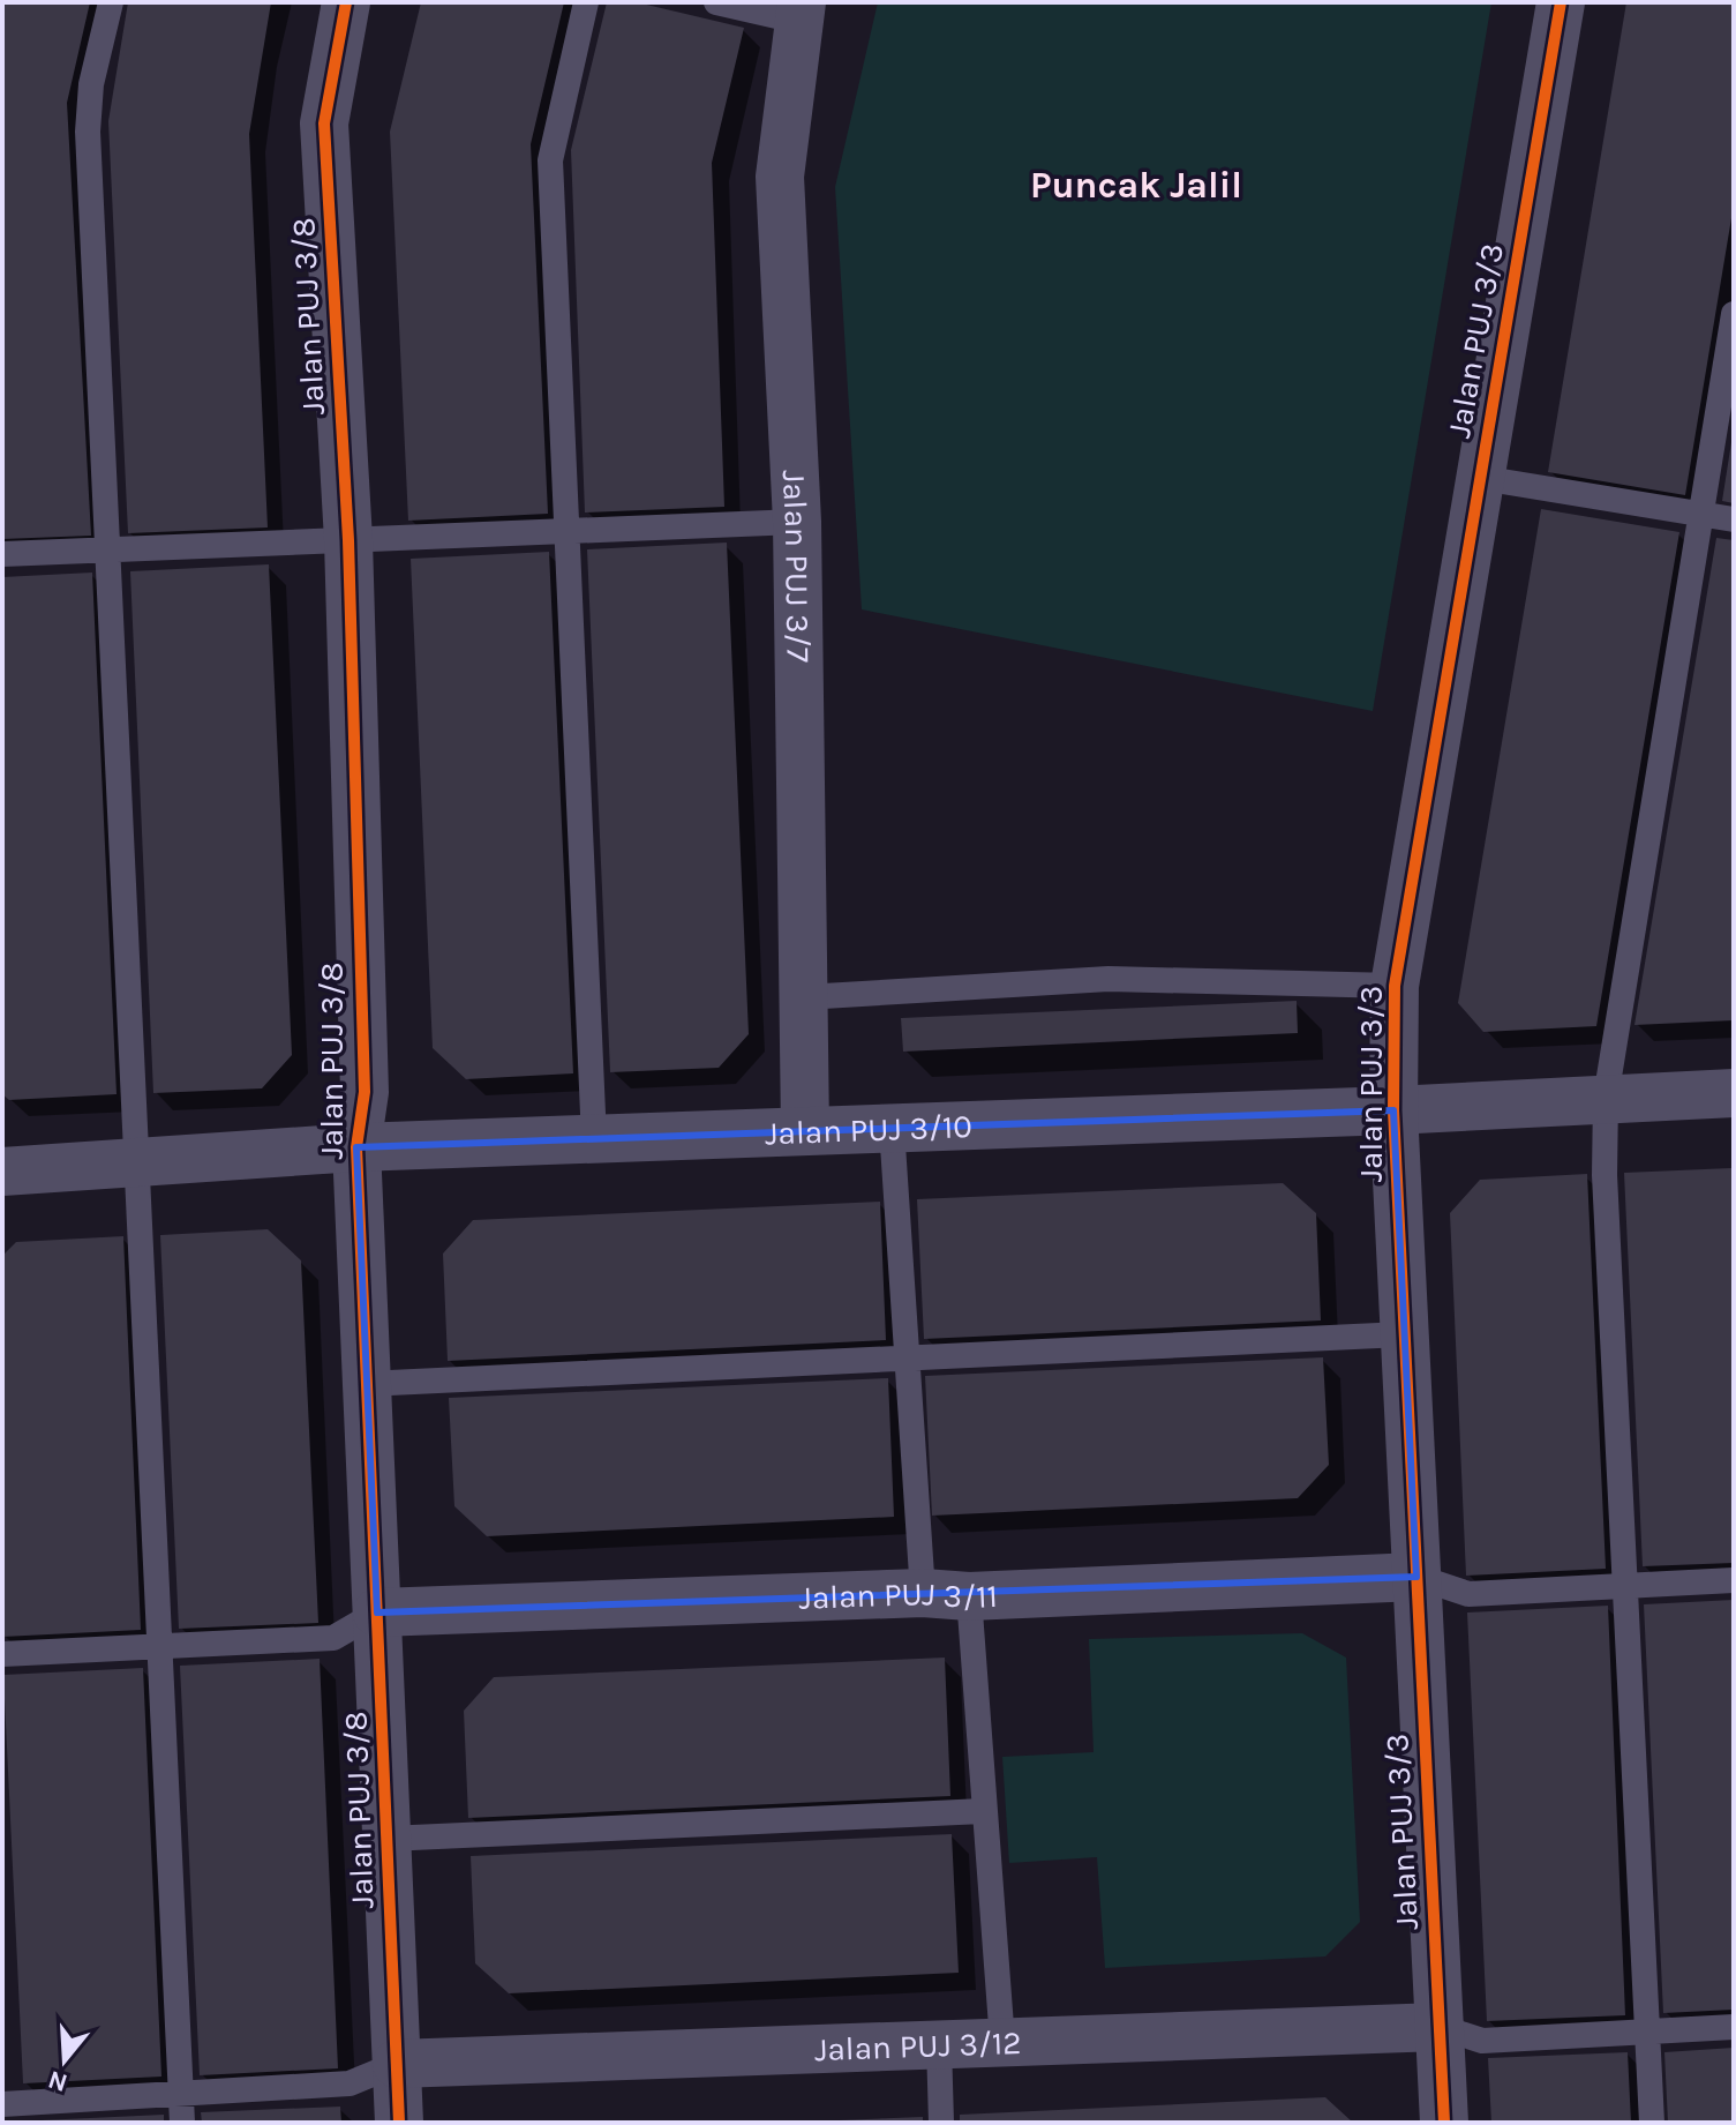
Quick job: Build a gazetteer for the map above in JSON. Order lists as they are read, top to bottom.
{
  "streets": {
    "street": [
      "Jalan PUJ 3/8",
      "Jalan PUJ 3/3",
      "Jalan PUJ 3/7",
      "Jalan PUJ 3/10",
      "Jalan PUJ 3/11",
      "Jalan PUJ 3/12"
    ]
  },
  "crossings": [
    ["Jalan PUJ 3/8", "Jalan PUJ 3/10"],
    ["Jalan PUJ 3/8", "Jalan PUJ 3/11"],
    ["Jalan PUJ 3/8", "Jalan PUJ 3/12"],
    ["Jalan PUJ 3/3", "Jalan PUJ 3/10"],
    ["Jalan PUJ 3/3", "Jalan PUJ 3/11"],
    ["Jalan PUJ 3/3", "Jalan PUJ 3/12"],
    ["Jalan PUJ 3/7", "Jalan PUJ 3/10"]
  ],
  "districts": ["Puncak Jalil"],
  "north": "bottom"
}
